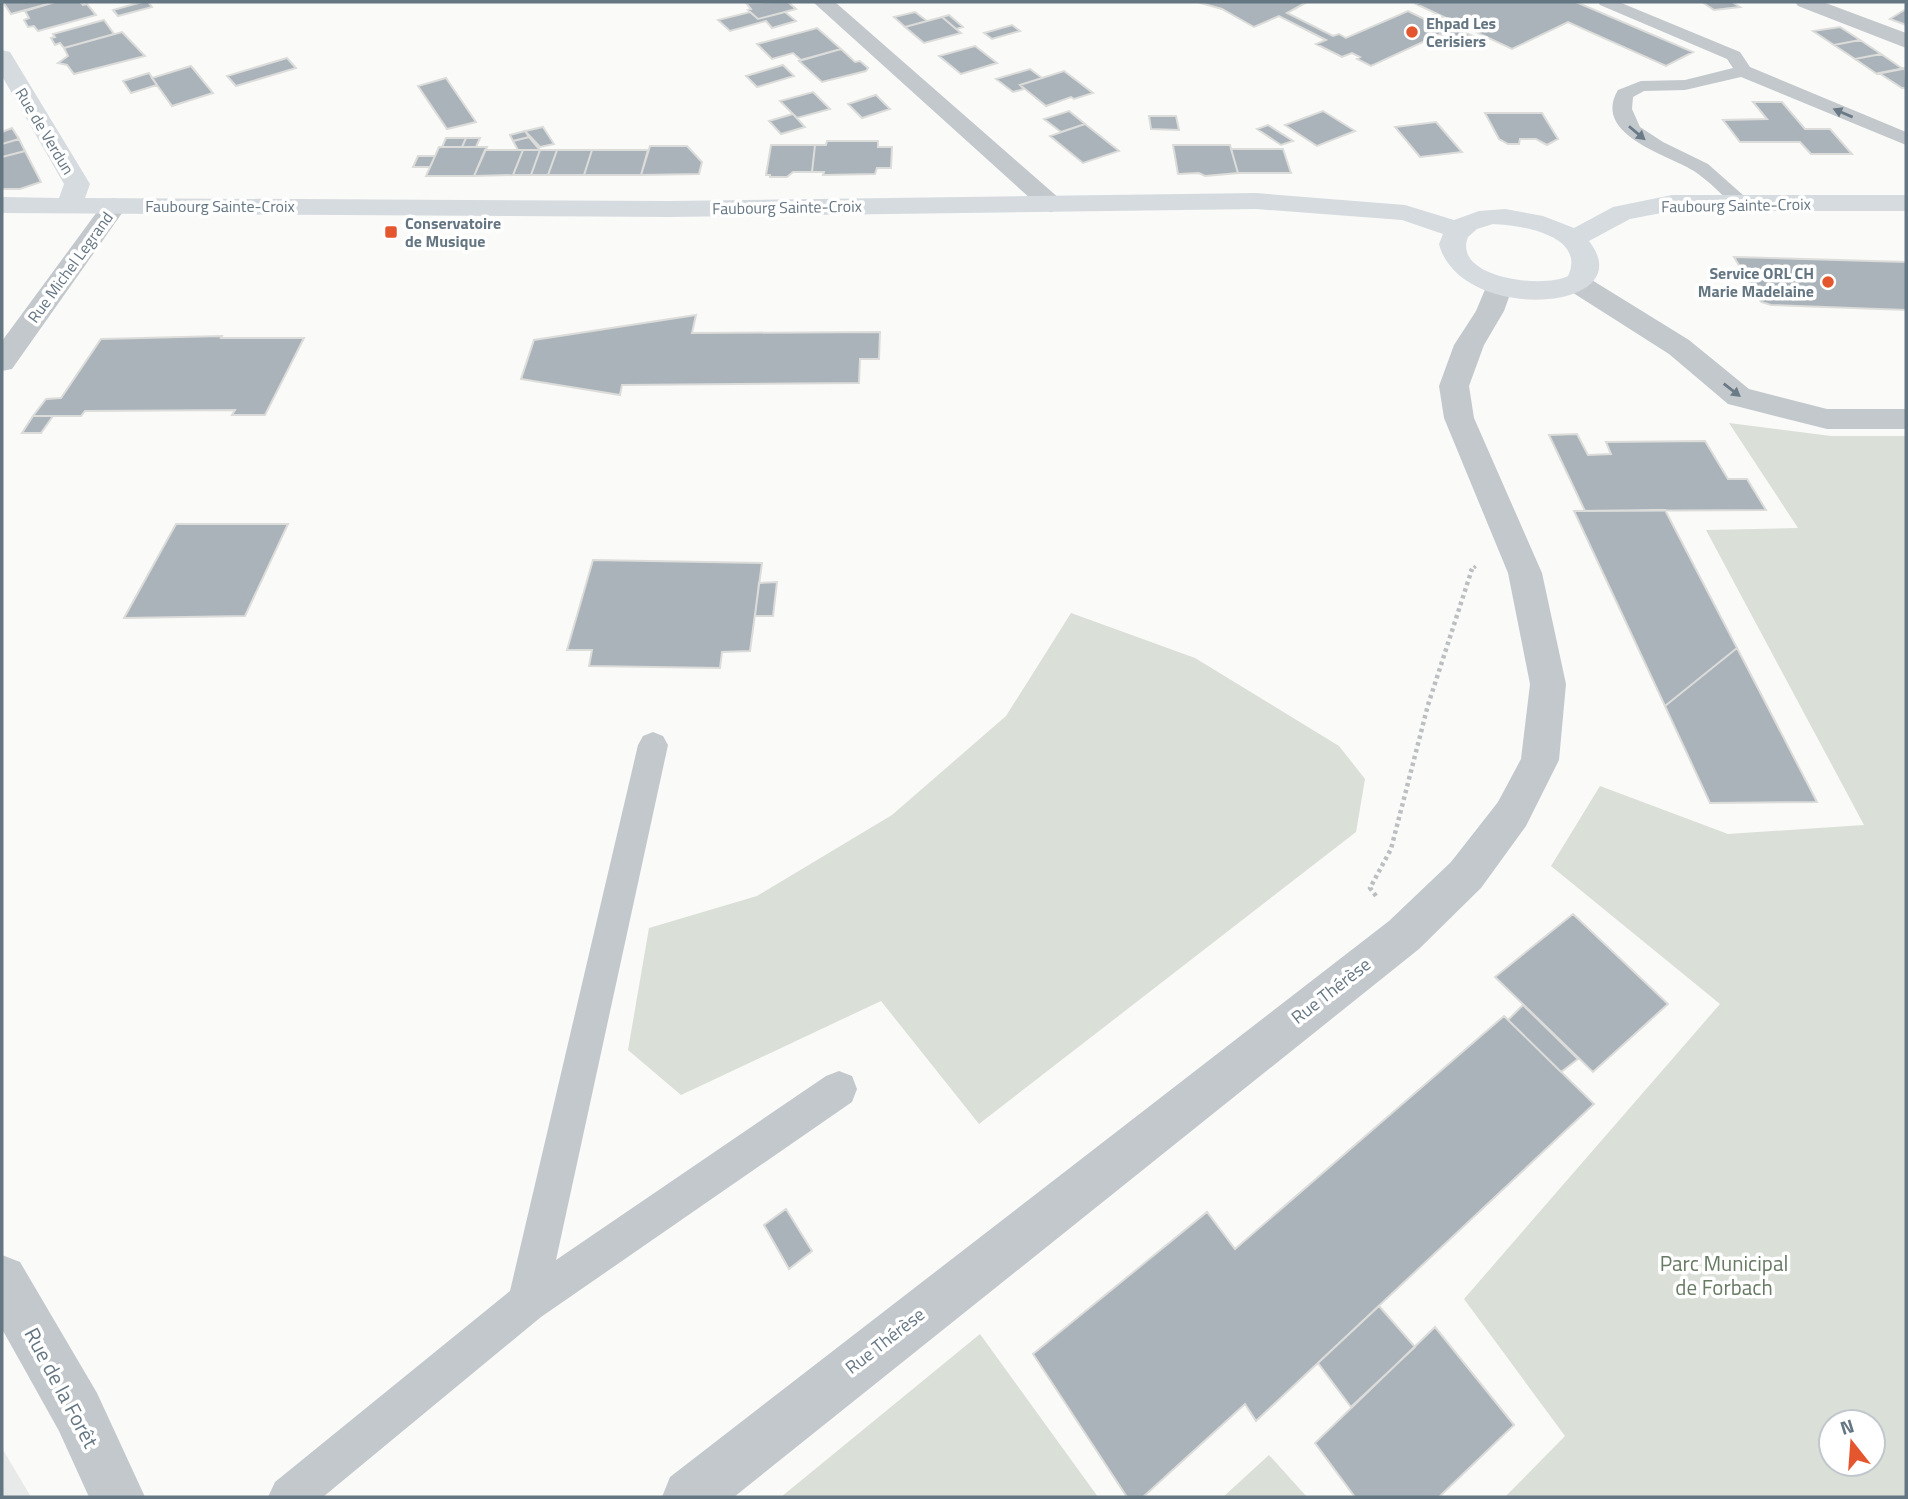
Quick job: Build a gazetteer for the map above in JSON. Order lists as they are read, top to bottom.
{
  "streets": {
    "main road": ["Rue de Verdun", "Faubourg Sainte-Croix"],
    "street": ["Rue Michel Legrand", "Rue Thérèse", "Rue de la Forêt"]
  },
  "crossings": [
    ["Rue de Verdun", "Faubourg Sainte-Croix"],
    ["Faubourg Sainte-Croix", "Rue Michel Legrand"]
  ],
  "parks": ["Parc Municipal de Forbach"],
  "places": {
    "other": ["Ehpad Les Cerisiers", "Service ORL CH Marie Madelaine"],
    "transit": ["Conservatoire de Musique"]
  },
  "north": "top"
}
